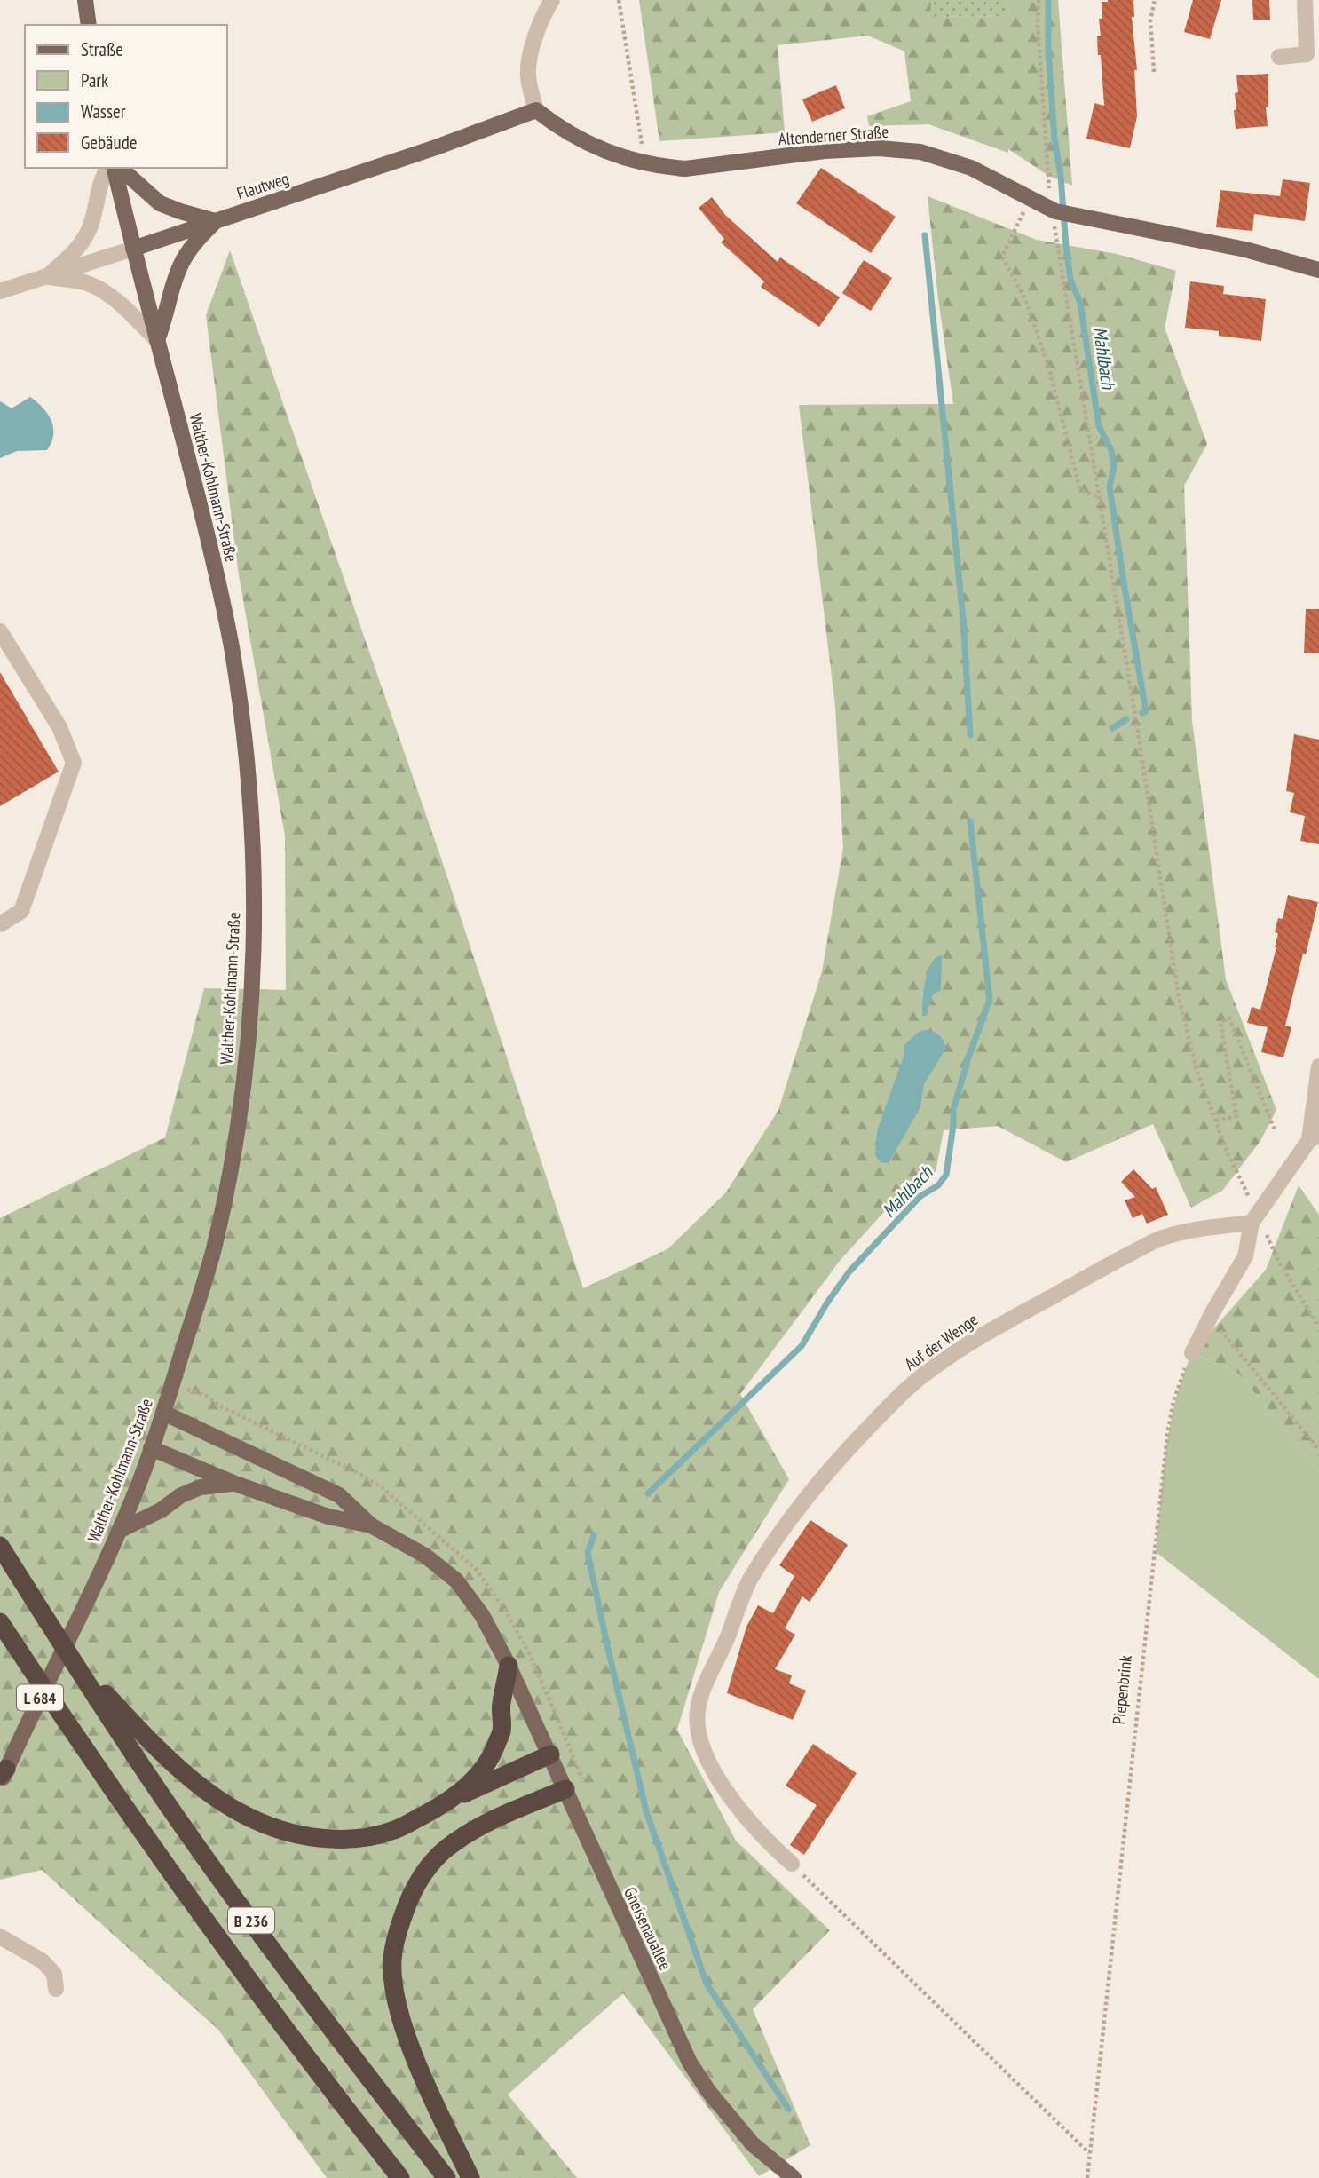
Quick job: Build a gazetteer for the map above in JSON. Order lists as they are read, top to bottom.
{
  "streets": {
    "highway": ["B 236"],
    "main road": [
      "Altenderner Straße",
      "Flautweg",
      "Walther-Kohlmann-Straße",
      "L 684",
      "Gneisenauallee"
    ],
    "street": ["Auf der Wenge"],
    "path": ["Piepenbrink"]
  },
  "crossings": [
    ["Altenderner Straße", "Flautweg"],
    ["Flautweg", "Walther-Kohlmann-Straße"]
  ],
  "water": ["Mahlbach"],
  "legend": [
    "Straße",
    "Park",
    "Wasser",
    "Gebäude"
  ]
}
